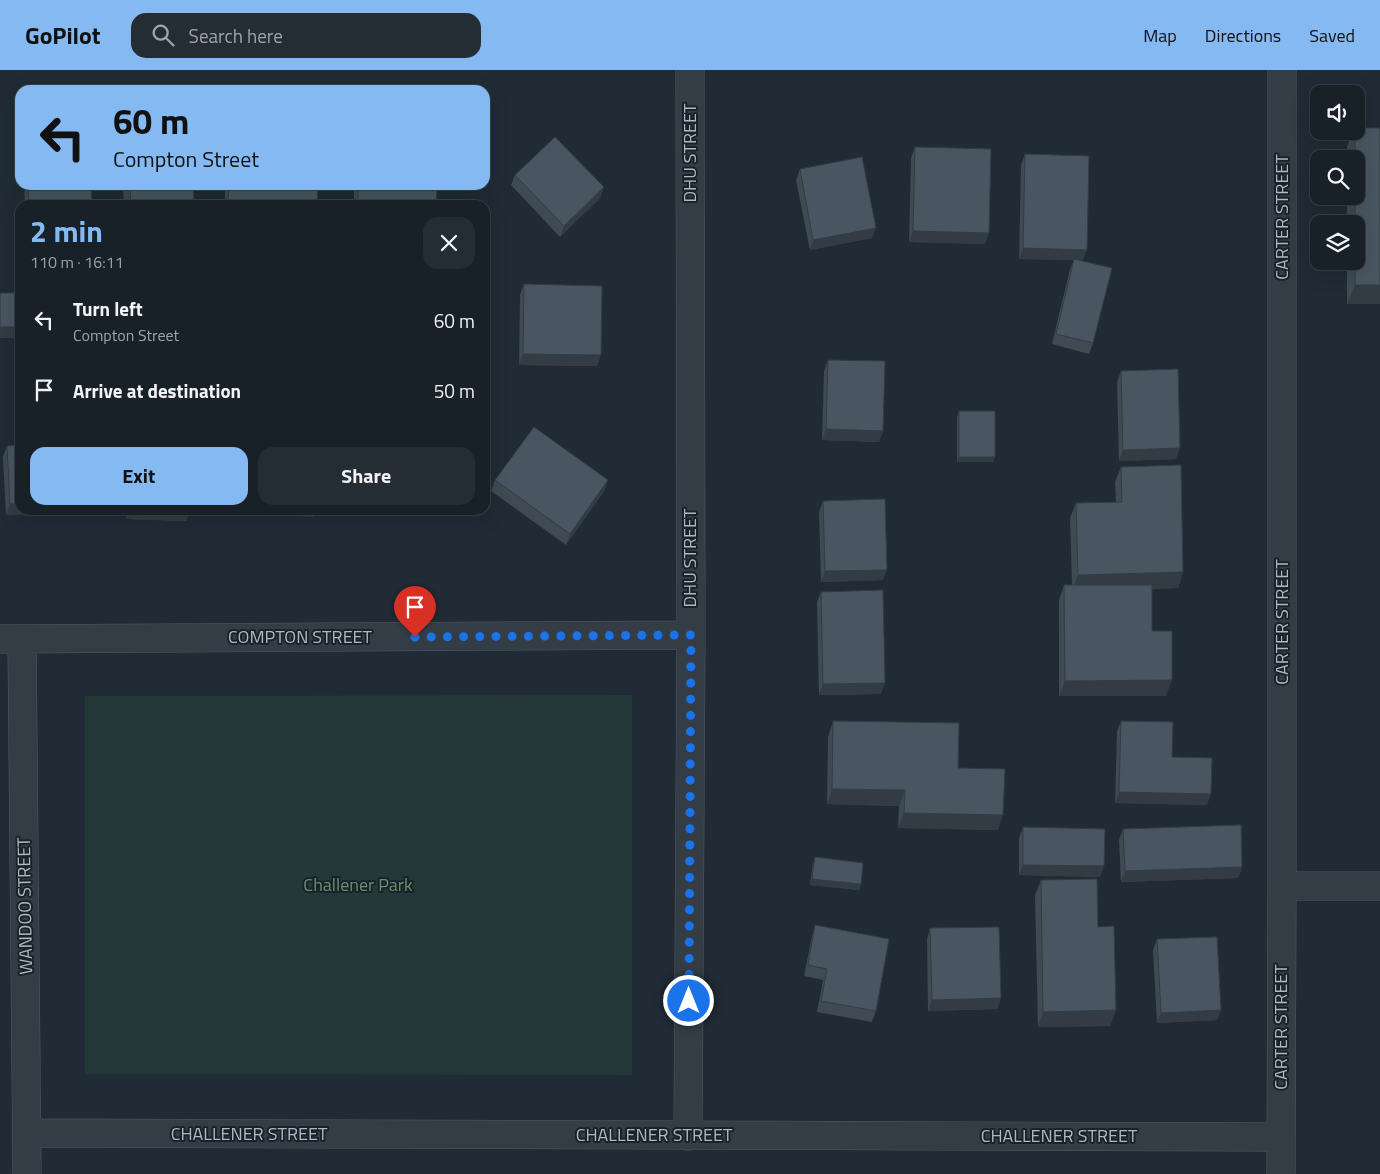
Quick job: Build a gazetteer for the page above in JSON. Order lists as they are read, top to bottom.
{
  "streets": {
    "street": [
      "DHU STREET",
      "CARTER STREET",
      "COMPTON STREET",
      "WANDOO STREET",
      "CHALLENER STREET"
    ]
  },
  "crossings": [
    ["DHU STREET", "COMPTON STREET"],
    ["DHU STREET", "CHALLENER STREET"],
    ["CARTER STREET", "CHALLENER STREET"],
    ["COMPTON STREET", "WANDOO STREET"],
    ["WANDOO STREET", "CHALLENER STREET"]
  ],
  "parks": ["Challener Park"],
  "page": {
    "header": "GoPilot",
    "search": "Search here",
    "nav": ["Map", "Directions", "Saved"],
    "turn": ["60 m", "Compton Street"],
    "heading": ["2 min", "110 m · 16:11"],
    "list": [
      {
        "name": "Turn left",
        "note": "Compton Street",
        "value": "60 m"
      },
      {
        "name": "Arrive at destination",
        "value": "50 m"
      }
    ],
    "buttons": ["Exit", "Share"]
  }
}
